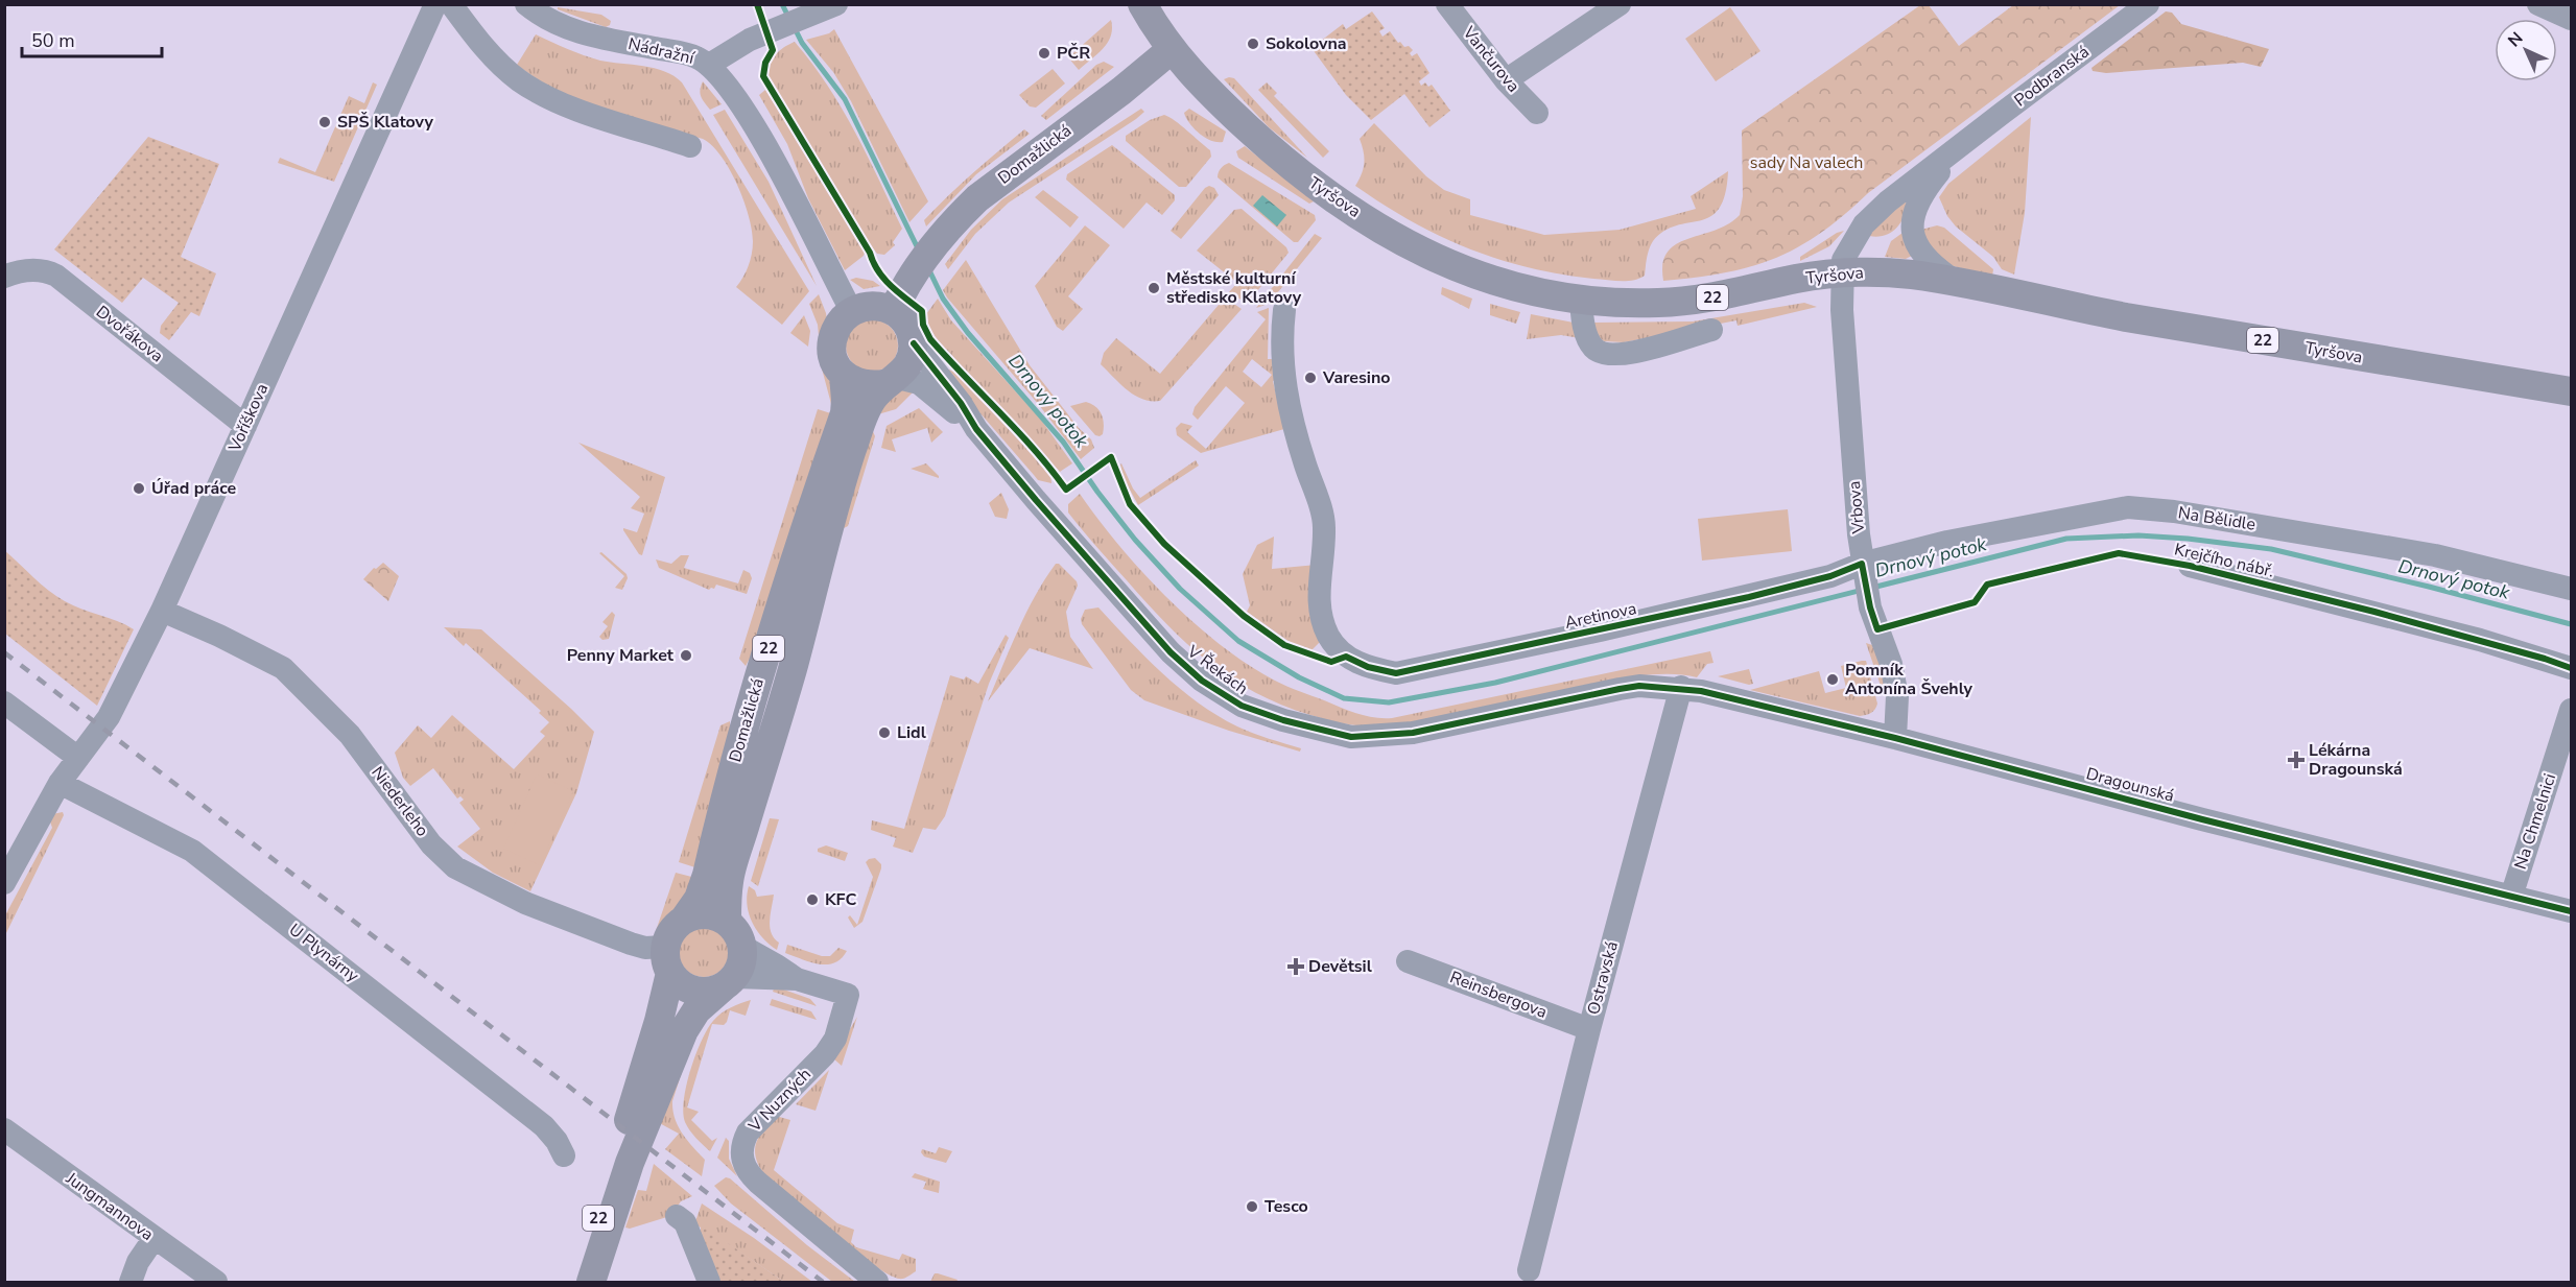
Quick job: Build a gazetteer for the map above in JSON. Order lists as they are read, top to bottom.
{
  "streets": {
    "main road": ["Domažlická", "Tyršova", "22"],
    "street": [
      "Nádražní",
      "Vančurova",
      "Podbranská",
      "Dvořákova",
      "Voříškova",
      "Vrbova",
      "Na Bělidle",
      "Krejčího nábř.",
      "Aretinova",
      "V Řekách",
      "Dragounská",
      "Niederleho",
      "Na Chmelnici",
      "U Plynárny",
      "Ostravská",
      "Reinsbergova",
      "V Nuzných",
      "Jungmannova"
    ]
  },
  "crossings": [
    ["Podbranská", "Tyršova"],
    ["Podbranská", "Vrbova"],
    ["Domažlická", "Tyršova"],
    ["Domažlická", "22"],
    ["Domažlická", "V Řekách"],
    ["Domažlická", "Niederleho"],
    ["Domažlická", "V Nuzných"],
    ["Tyršova", "Vrbova"],
    ["22", "Niederleho"],
    ["22", "V Nuzných"],
    ["Dvořákova", "Voříškova"],
    ["Voříškova", "Niederleho"],
    ["Voříškova", "U Plynárny"],
    ["Vrbova", "Na Bělidle"],
    ["Vrbova", "Aretinova"],
    ["Vrbova", "Dragounská"],
    ["Na Bělidle", "Aretinova"],
    ["V Řekách", "Dragounská"],
    ["V Řekách", "Ostravská"],
    ["Dragounská", "Na Chmelnici"],
    ["Dragounská", "Ostravská"],
    ["Niederleho", "V Nuzných"],
    ["Ostravská", "Reinsbergova"]
  ],
  "water": ["Drnový potok"],
  "parks": ["sady Na valech"],
  "places": {
    "other": [
      "Sokolovna",
      "PČR",
      "SPŠ Klatovy",
      "Městské kulturní středisko Klatovy",
      "Varesino",
      "Úřad práce",
      "Penny Market",
      "Pomník Antonína Švehly",
      "Lidl",
      "KFC",
      "Tesco"
    ],
    "health": ["Lékárna Dragounská", "Devětsil"]
  },
  "scale_bar": "50 m",
  "north": "top left"
}
